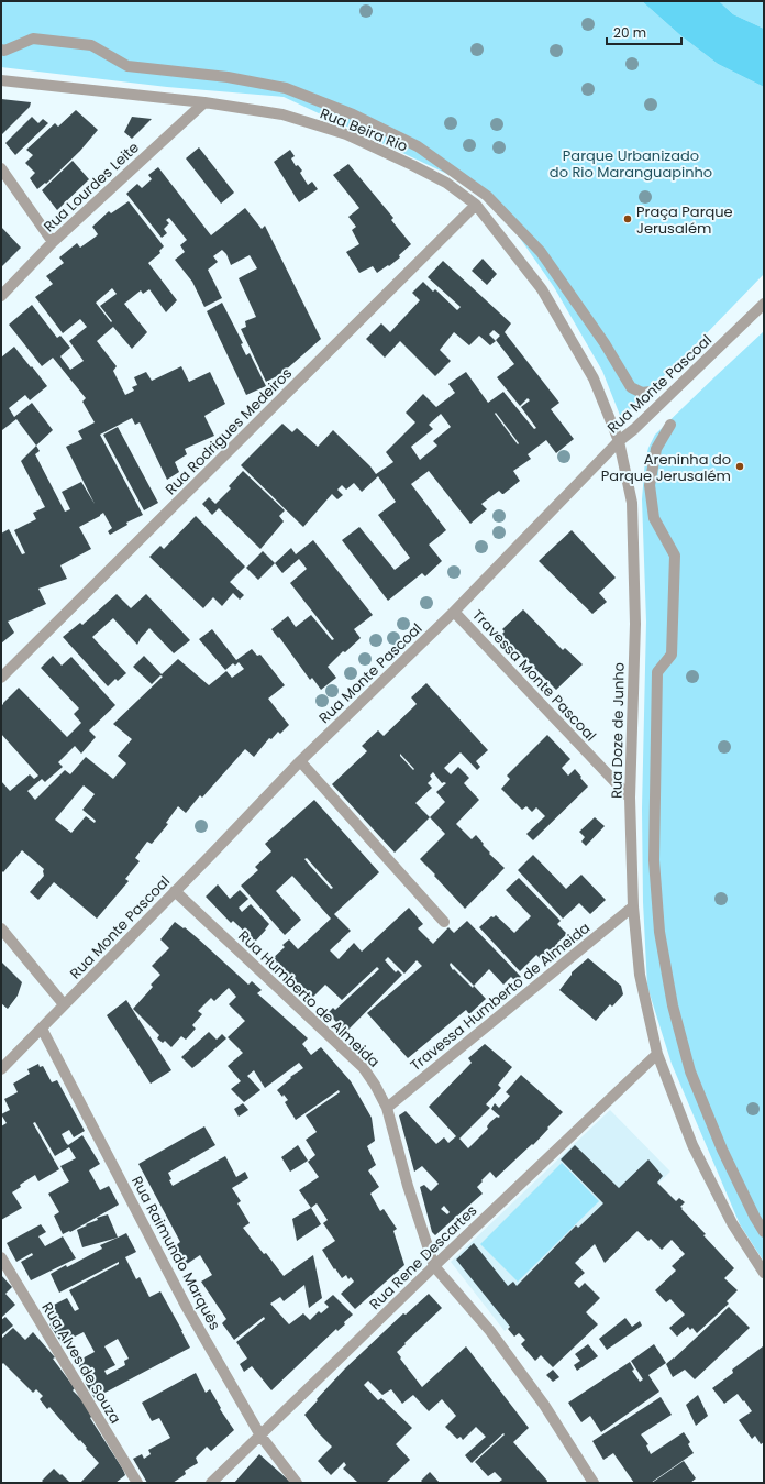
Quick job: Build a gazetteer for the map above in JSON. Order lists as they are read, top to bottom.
{
  "streets": {
    "street": [
      "Rua Beira Rio",
      "Rua Lourdes Leite",
      "Rua Monte Pascoal",
      "Rua Rodrigues Medeiros",
      "Travessa Monte Pascoal",
      "Rua Doze de Junho",
      "Travessa Humberto de Almeida",
      "Rua Humberto de Almeida",
      "Rua Raimundo Marquês",
      "Rua Rene Descartes",
      "Rua Alves de Souza"
    ]
  },
  "crossings": [
    ["Rua Beira Rio", "Rua Lourdes Leite"],
    ["Rua Beira Rio", "Rua Rodrigues Medeiros"],
    ["Rua Beira Rio", "Rua Doze de Junho"],
    ["Rua Monte Pascoal", "Travessa Monte Pascoal"],
    ["Rua Monte Pascoal", "Rua Doze de Junho"],
    ["Rua Monte Pascoal", "Rua Humberto de Almeida"],
    ["Rua Monte Pascoal", "Rua Raimundo Marquês"],
    ["Rua Rodrigues Medeiros", "Rua Doze de Junho"],
    ["Travessa Monte Pascoal", "Rua Doze de Junho"],
    ["Rua Doze de Junho", "Travessa Humberto de Almeida"],
    ["Rua Doze de Junho", "Rua Rene Descartes"],
    ["Travessa Humberto de Almeida", "Rua Humberto de Almeida"],
    ["Rua Humberto de Almeida", "Rua Rene Descartes"],
    ["Rua Raimundo Marquês", "Rua Rene Descartes"]
  ],
  "parks": ["Parque Urbanizado do Rio Maranguapinho"],
  "places": ["Praça Parque Jerusalém", "Areninha do Parque Jerusalém"],
  "scale_bar": "20 m"
}
